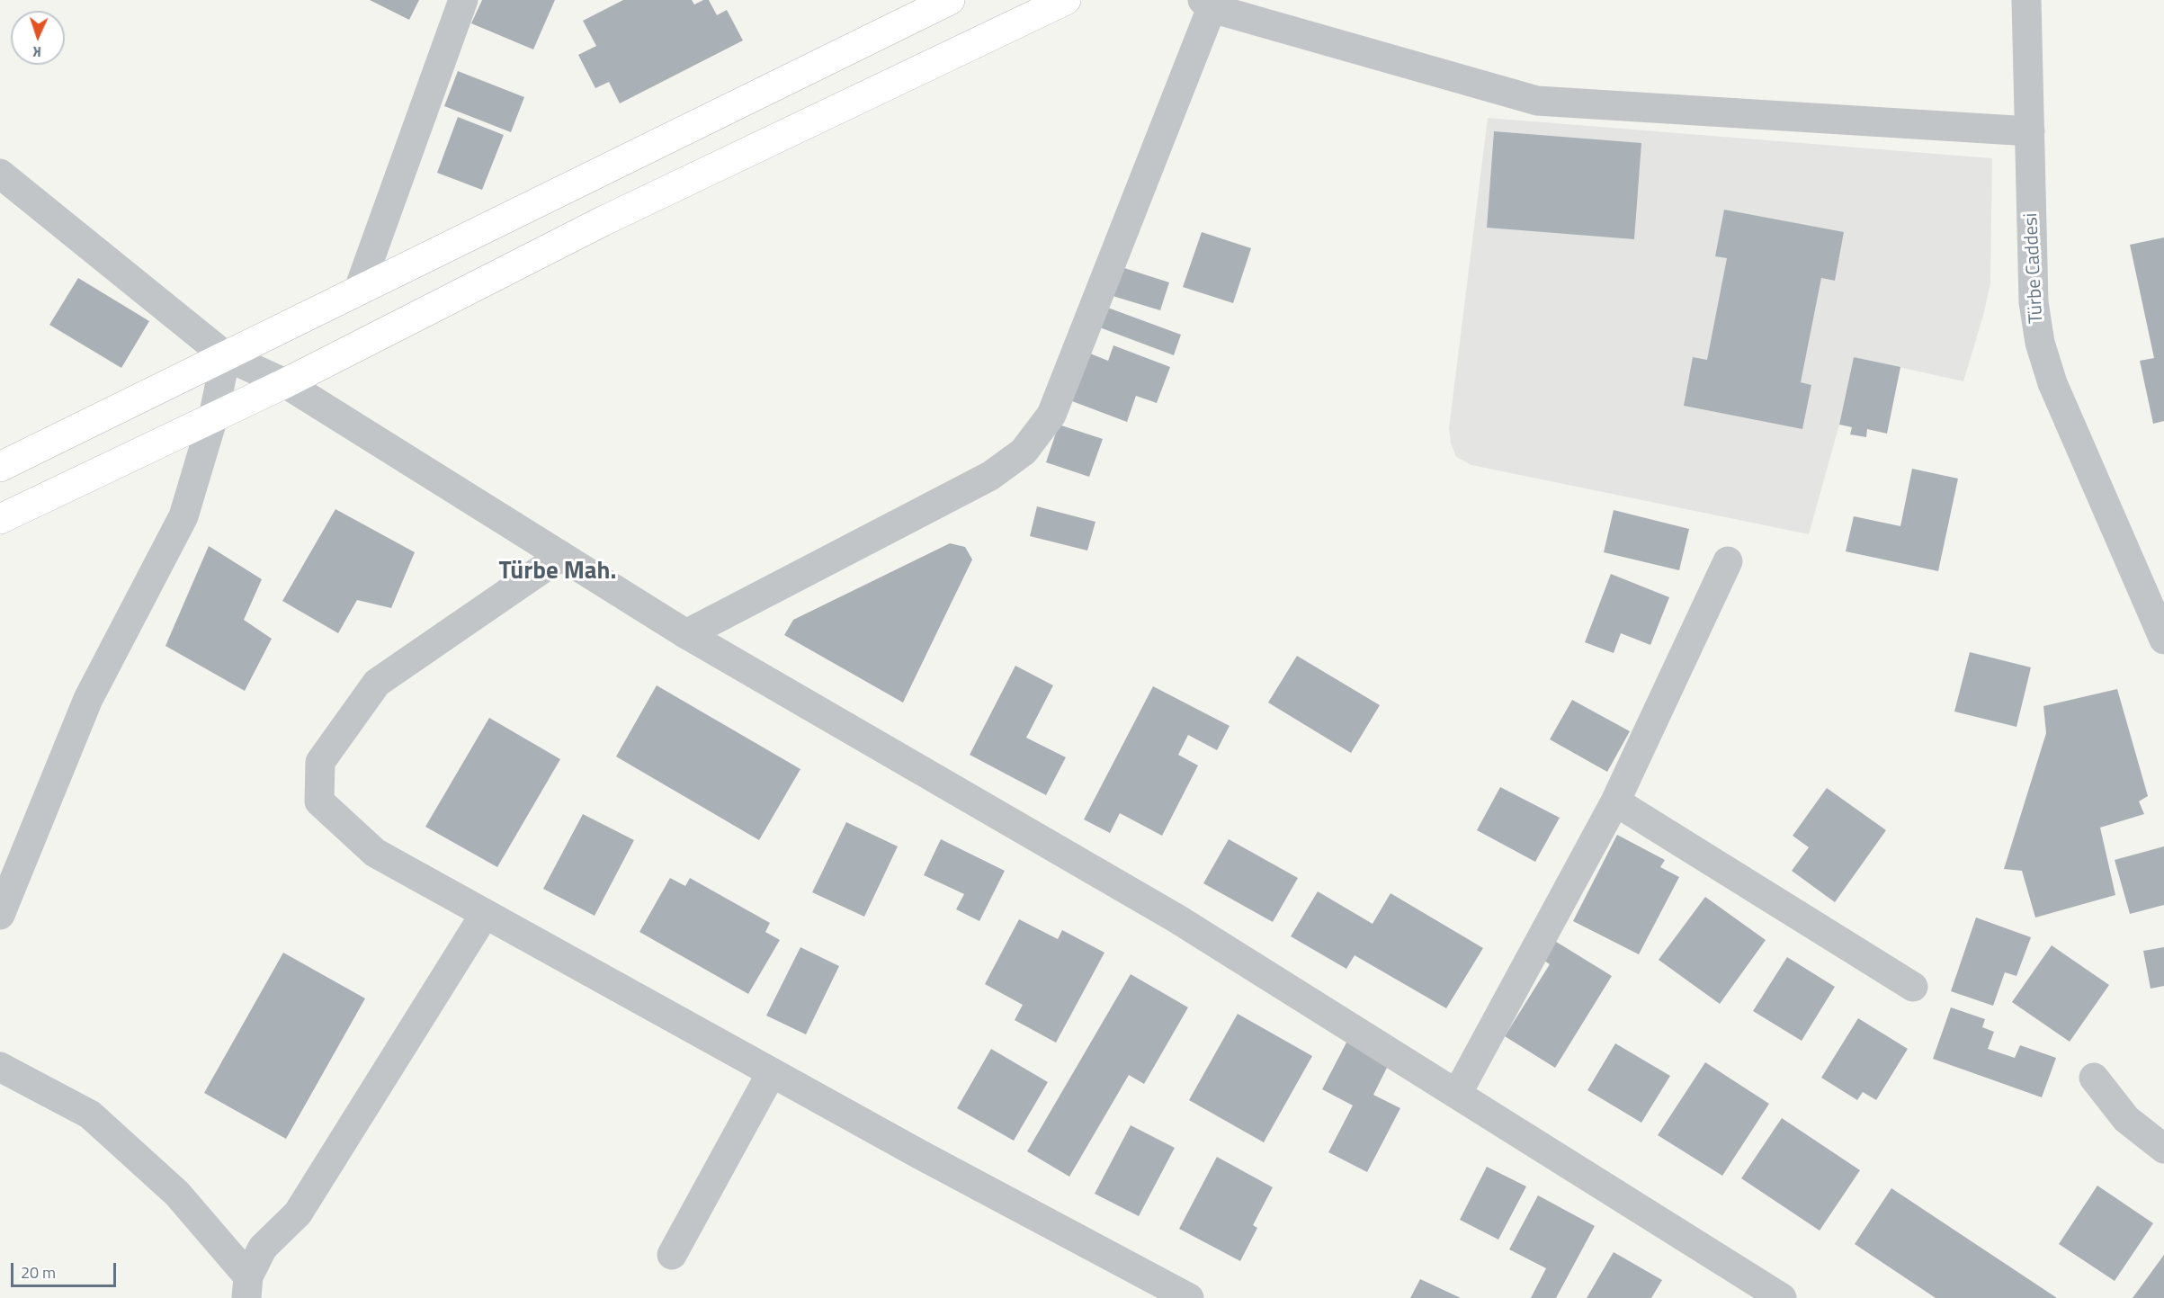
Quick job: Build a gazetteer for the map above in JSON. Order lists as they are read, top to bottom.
{
  "streets": {
    "street": ["Türbe Caddesi"]
  },
  "districts": ["Türbe Mah."],
  "scale_bar": "20 m",
  "north": "bottom"
}
